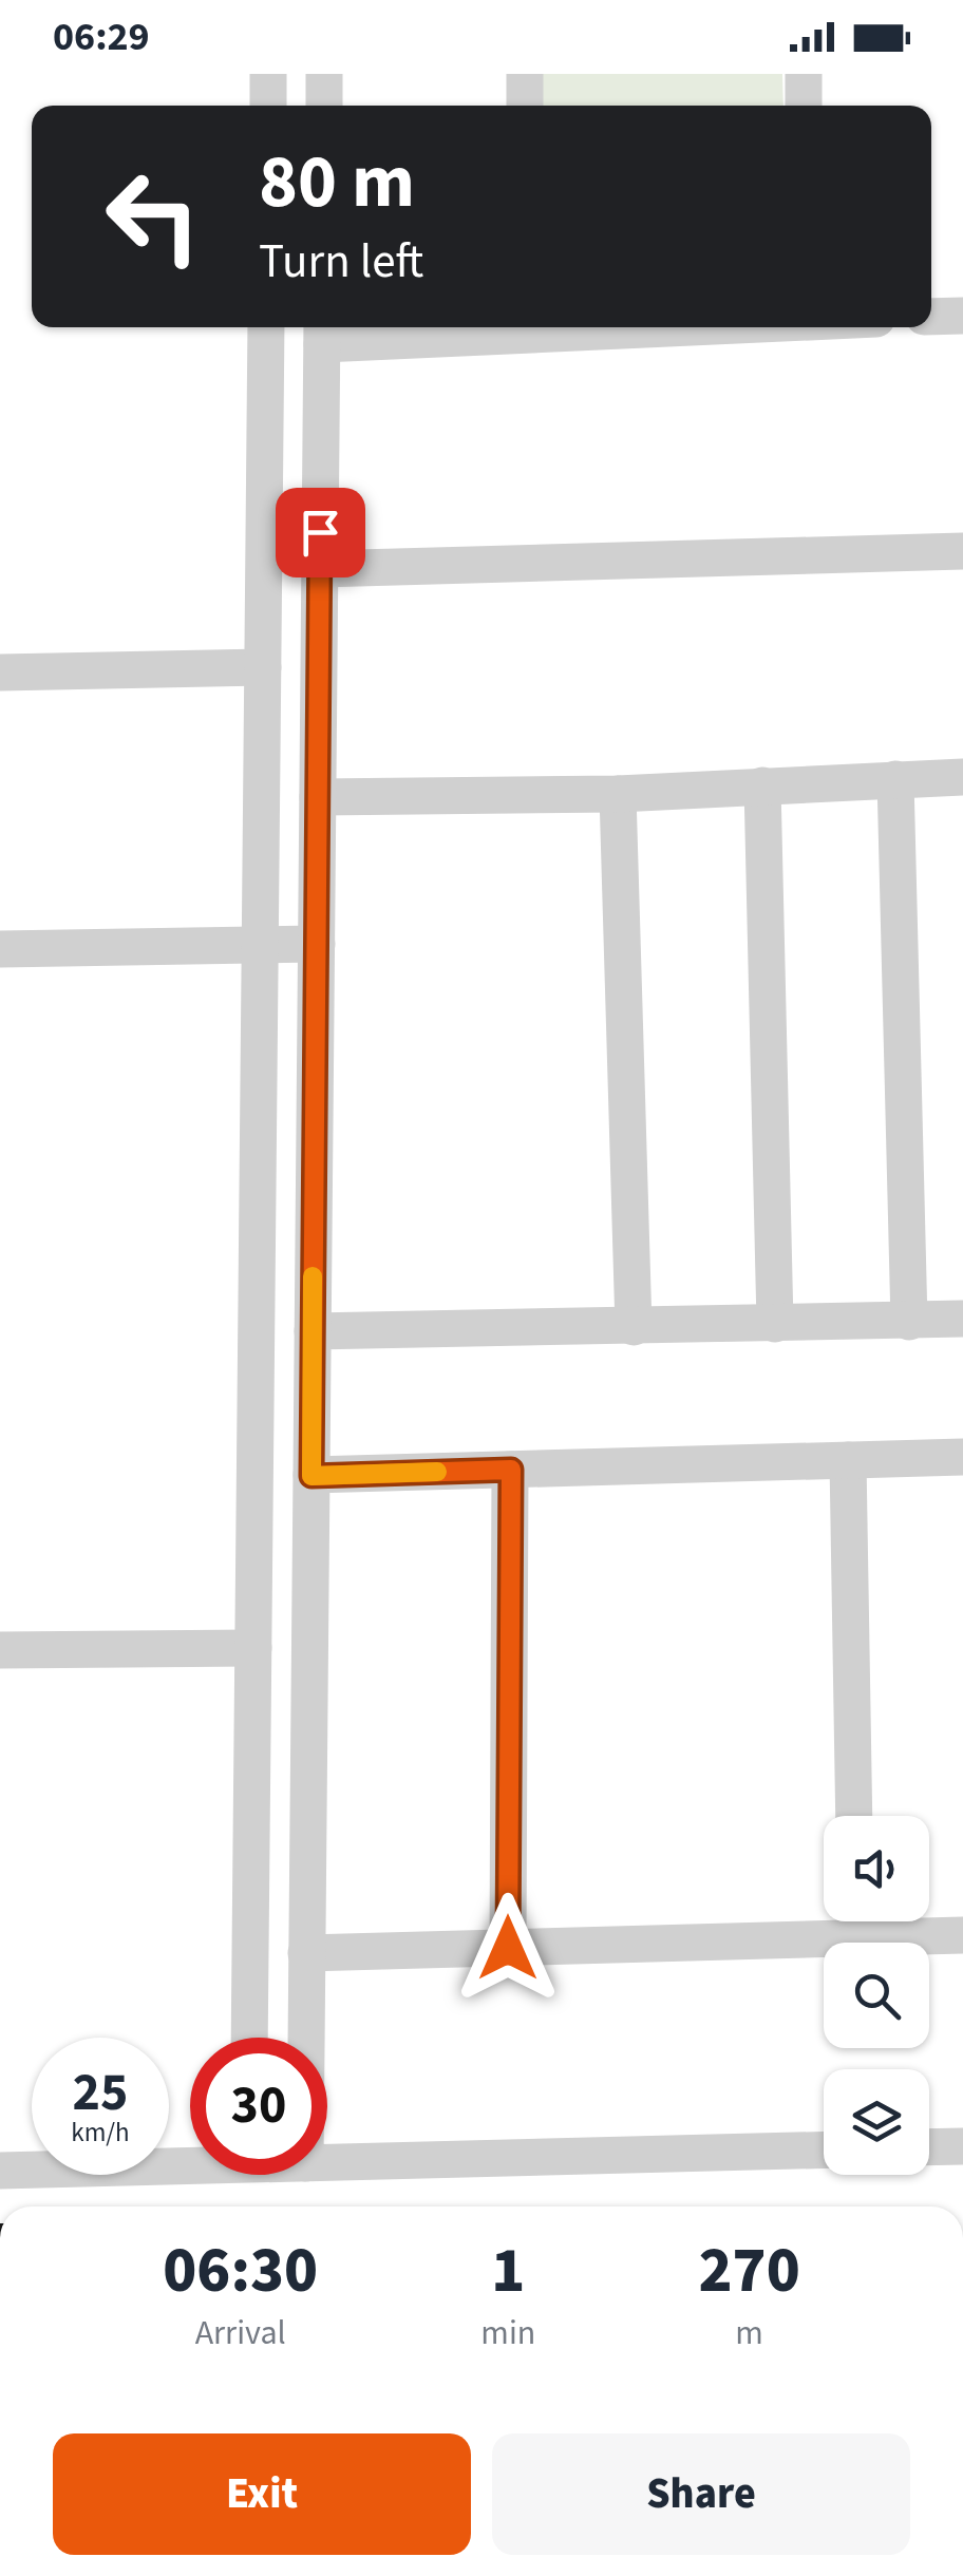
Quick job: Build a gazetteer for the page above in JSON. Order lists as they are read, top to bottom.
{
  "page": {
    "status": "06:29",
    "turn": ["80 m", "Turn left"],
    "speed": "25 km/h",
    "limit": "30",
    "eta": [
      "06:30",
      "Arrival",
      "1",
      "min",
      "270",
      "m"
    ],
    "buttons": ["Exit", "Share"]
  }
}
